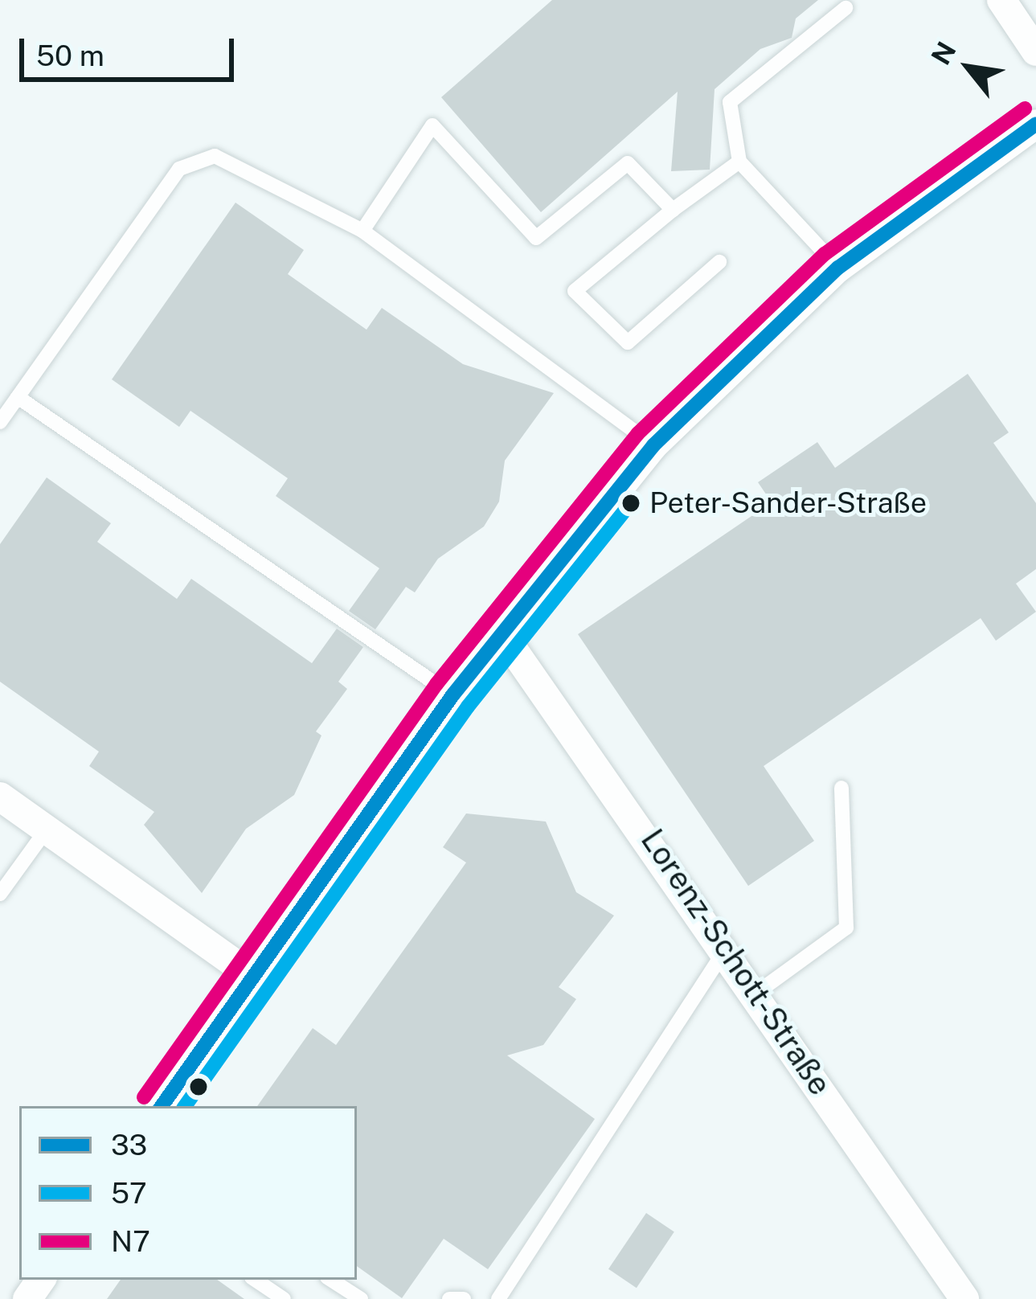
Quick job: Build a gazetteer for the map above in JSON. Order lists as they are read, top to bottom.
{
  "streets": {
    "street": ["Lorenz-Schott-Straße"]
  },
  "places": ["Peter-Sander-Straße"],
  "lines": ["transit line N7", "transit line 33", "transit line 57"],
  "legend": ["33", "57", "N7"],
  "scale_bar": "50 m",
  "north": "top left"
}
